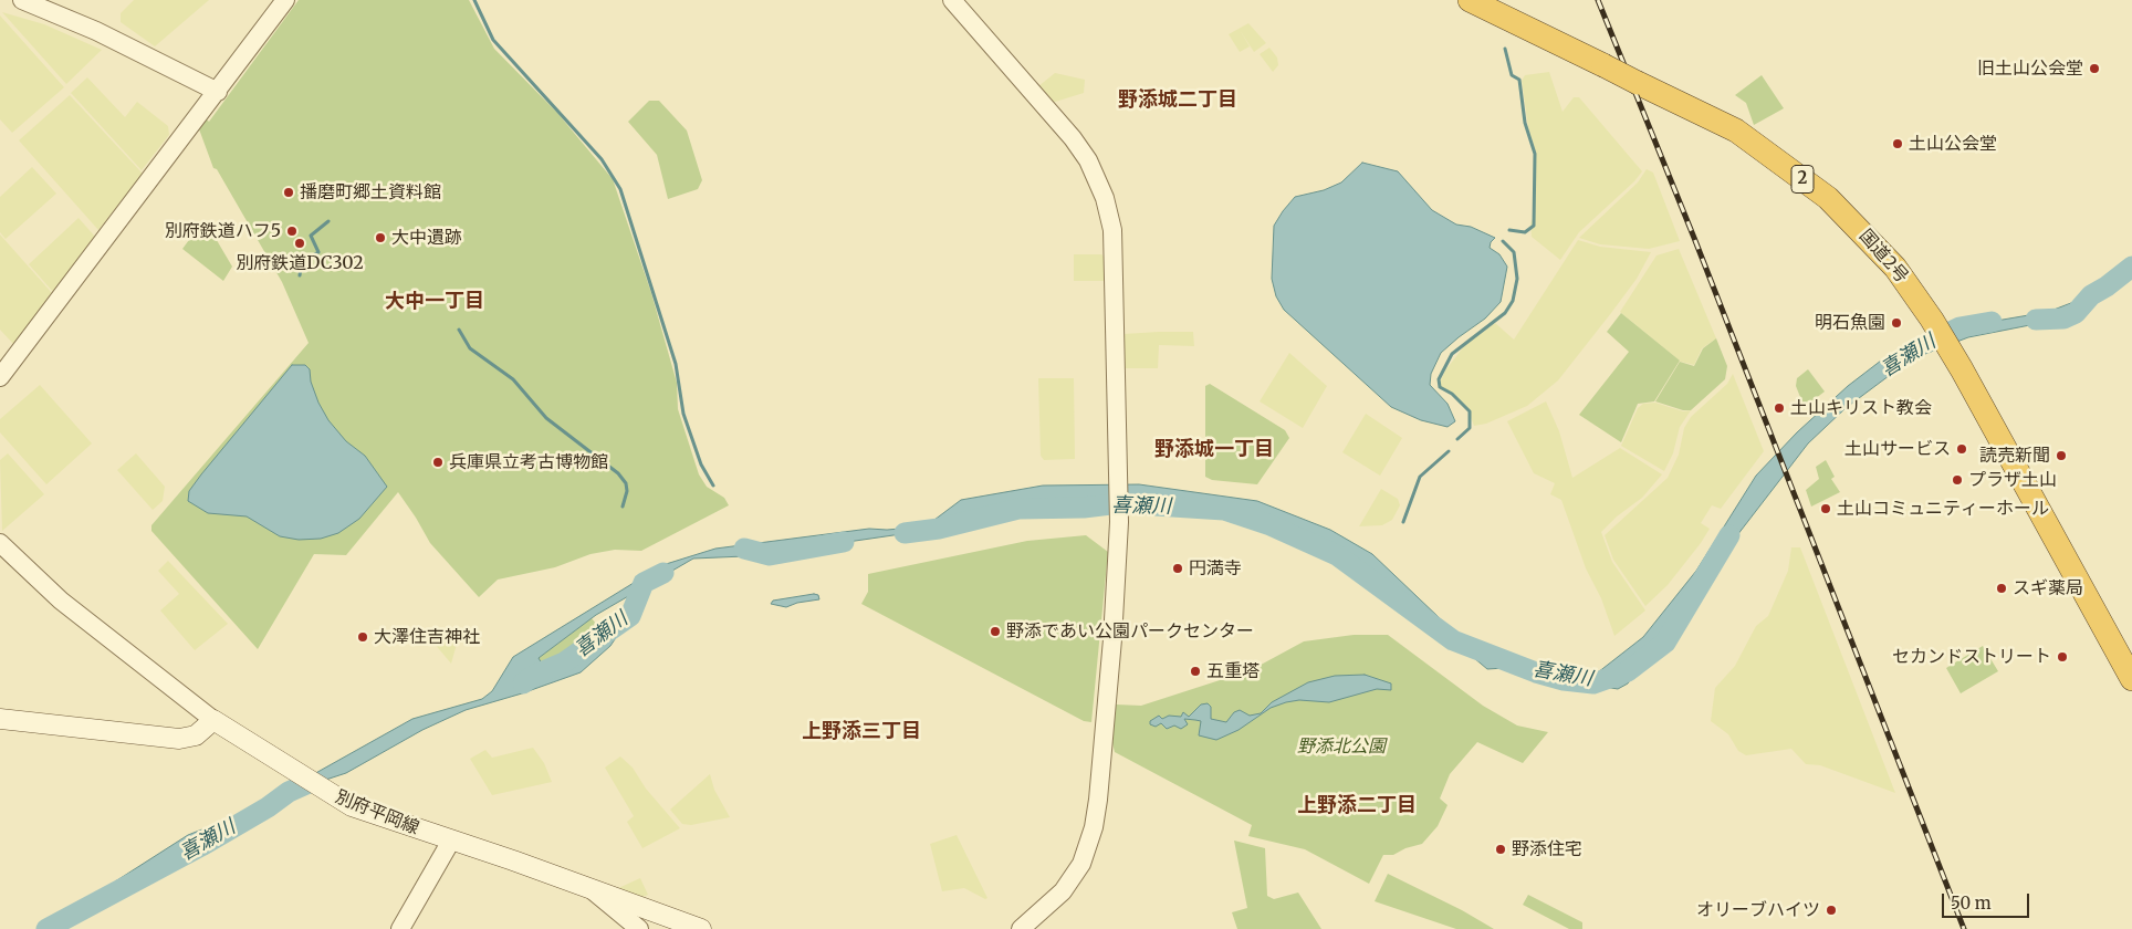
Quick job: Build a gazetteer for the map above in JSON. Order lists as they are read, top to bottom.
{
  "streets": {
    "highway": ["2", "国道2号"],
    "main road": ["別府平岡線"]
  },
  "districts": [
    "野添城二丁目",
    "大中一丁目",
    "野添城一丁目",
    "上野添三丁目",
    "上野添二丁目"
  ],
  "water": ["喜瀬川"],
  "parks": ["野添北公園"],
  "places": [
    "旧土山公会堂",
    "土山公会堂",
    "播磨町郷土資料館",
    "別府鉄道ハフ5",
    "大中遺跡",
    "別府鉄道DC302",
    "明石魚園",
    "土山キリスト教会",
    "土山サービス",
    "読売新聞",
    "兵庫県立考古博物館",
    "プラザ土山",
    "土山コミュニティーホール",
    "円満寺",
    "スギ薬局",
    "野添であい公園パークセンター",
    "大澤住吉神社",
    "セカンドストリート",
    "五重塔",
    "野添住宅",
    "オリーブハイツ"
  ],
  "scale_bar": "50 m"
}
